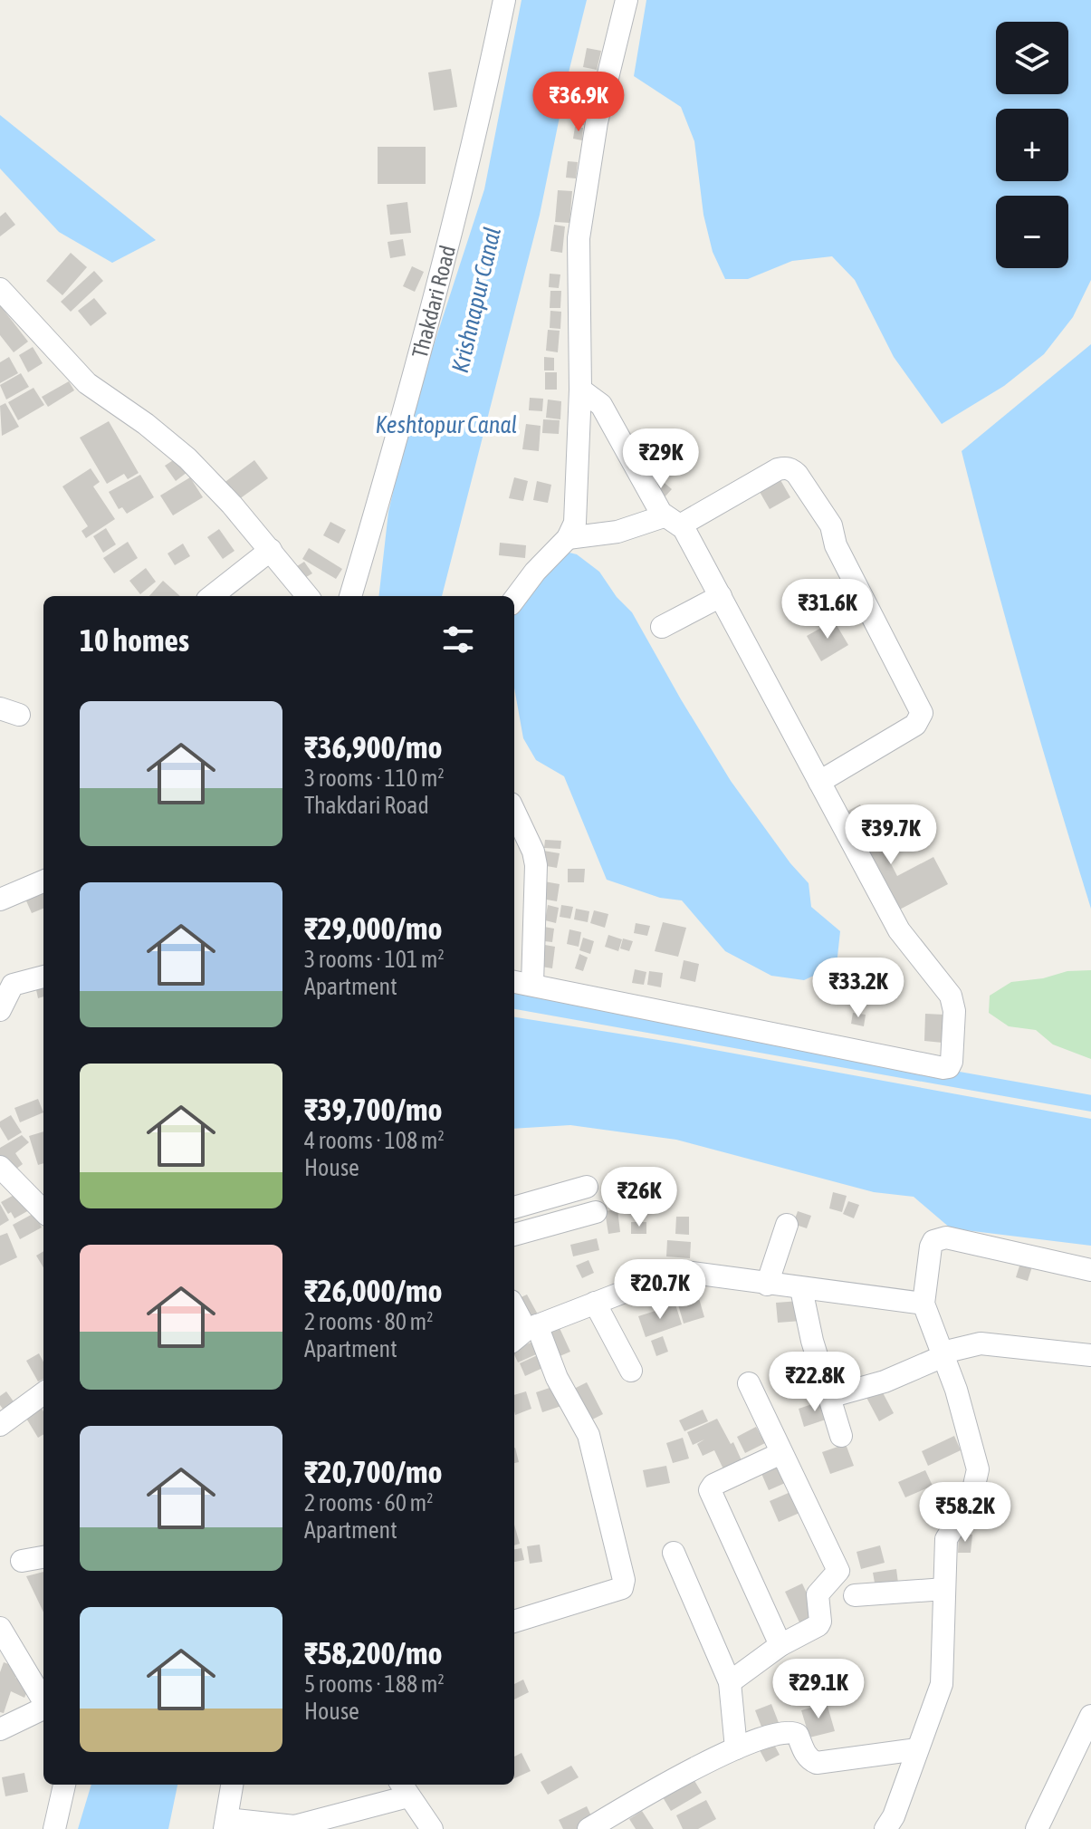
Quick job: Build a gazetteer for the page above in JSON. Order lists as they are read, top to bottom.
{
  "streets": {
    "street": ["Thakdari Road"]
  },
  "water": ["Krishnapur Canal", "Keshtopur Canal"],
  "page": {
    "map_buttons": ["+", "−"],
    "price": [
      "₹36.9K",
      "₹29K",
      "₹31.6K",
      "₹39.7K",
      "₹33.2K",
      "₹26K",
      "₹20.7K",
      "₹22.8K",
      "₹58.2K",
      "₹29.1K"
    ],
    "heading": "10 homes",
    "list": [
      {
        "name": "₹36,900/mo",
        "note": "3 rooms · 110 m² · Thakdari Road"
      },
      {
        "name": "₹29,000/mo",
        "note": "3 rooms · 101 m² · Apartment"
      },
      {
        "name": "₹39,700/mo",
        "note": "4 rooms · 108 m² · House"
      },
      {
        "name": "₹26,000/mo",
        "note": "2 rooms · 80 m² · Apartment"
      },
      {
        "name": "₹20,700/mo",
        "note": "2 rooms · 60 m² · Apartment"
      },
      {
        "name": "₹58,200/mo",
        "note": "5 rooms · 188 m² · House"
      }
    ]
  }
}
